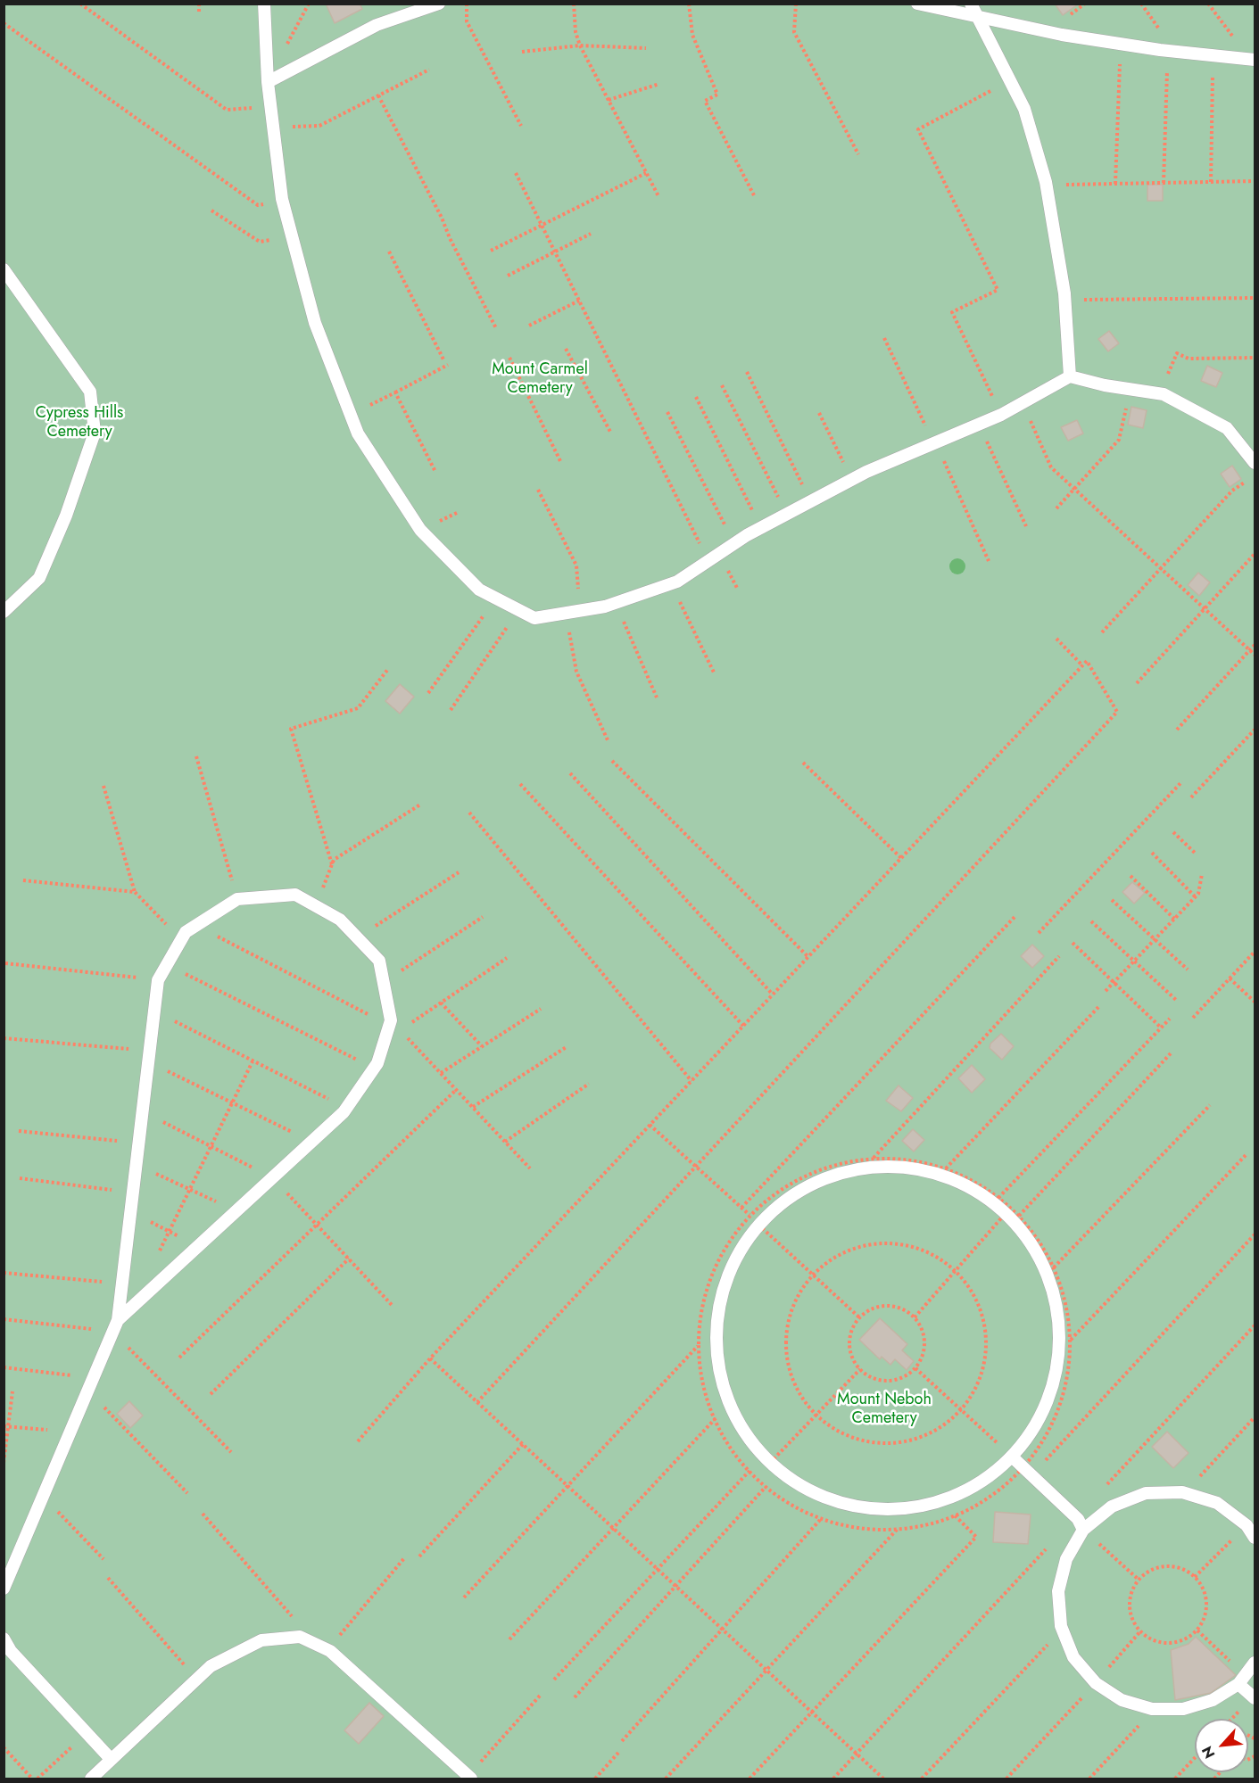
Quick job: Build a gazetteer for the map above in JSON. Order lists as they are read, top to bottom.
{
  "parks": ["Mount Carmel Cemetery", "Cypress Hills Cemetery", "Mount Neboh Cemetery"],
  "north": "bottom left"
}
